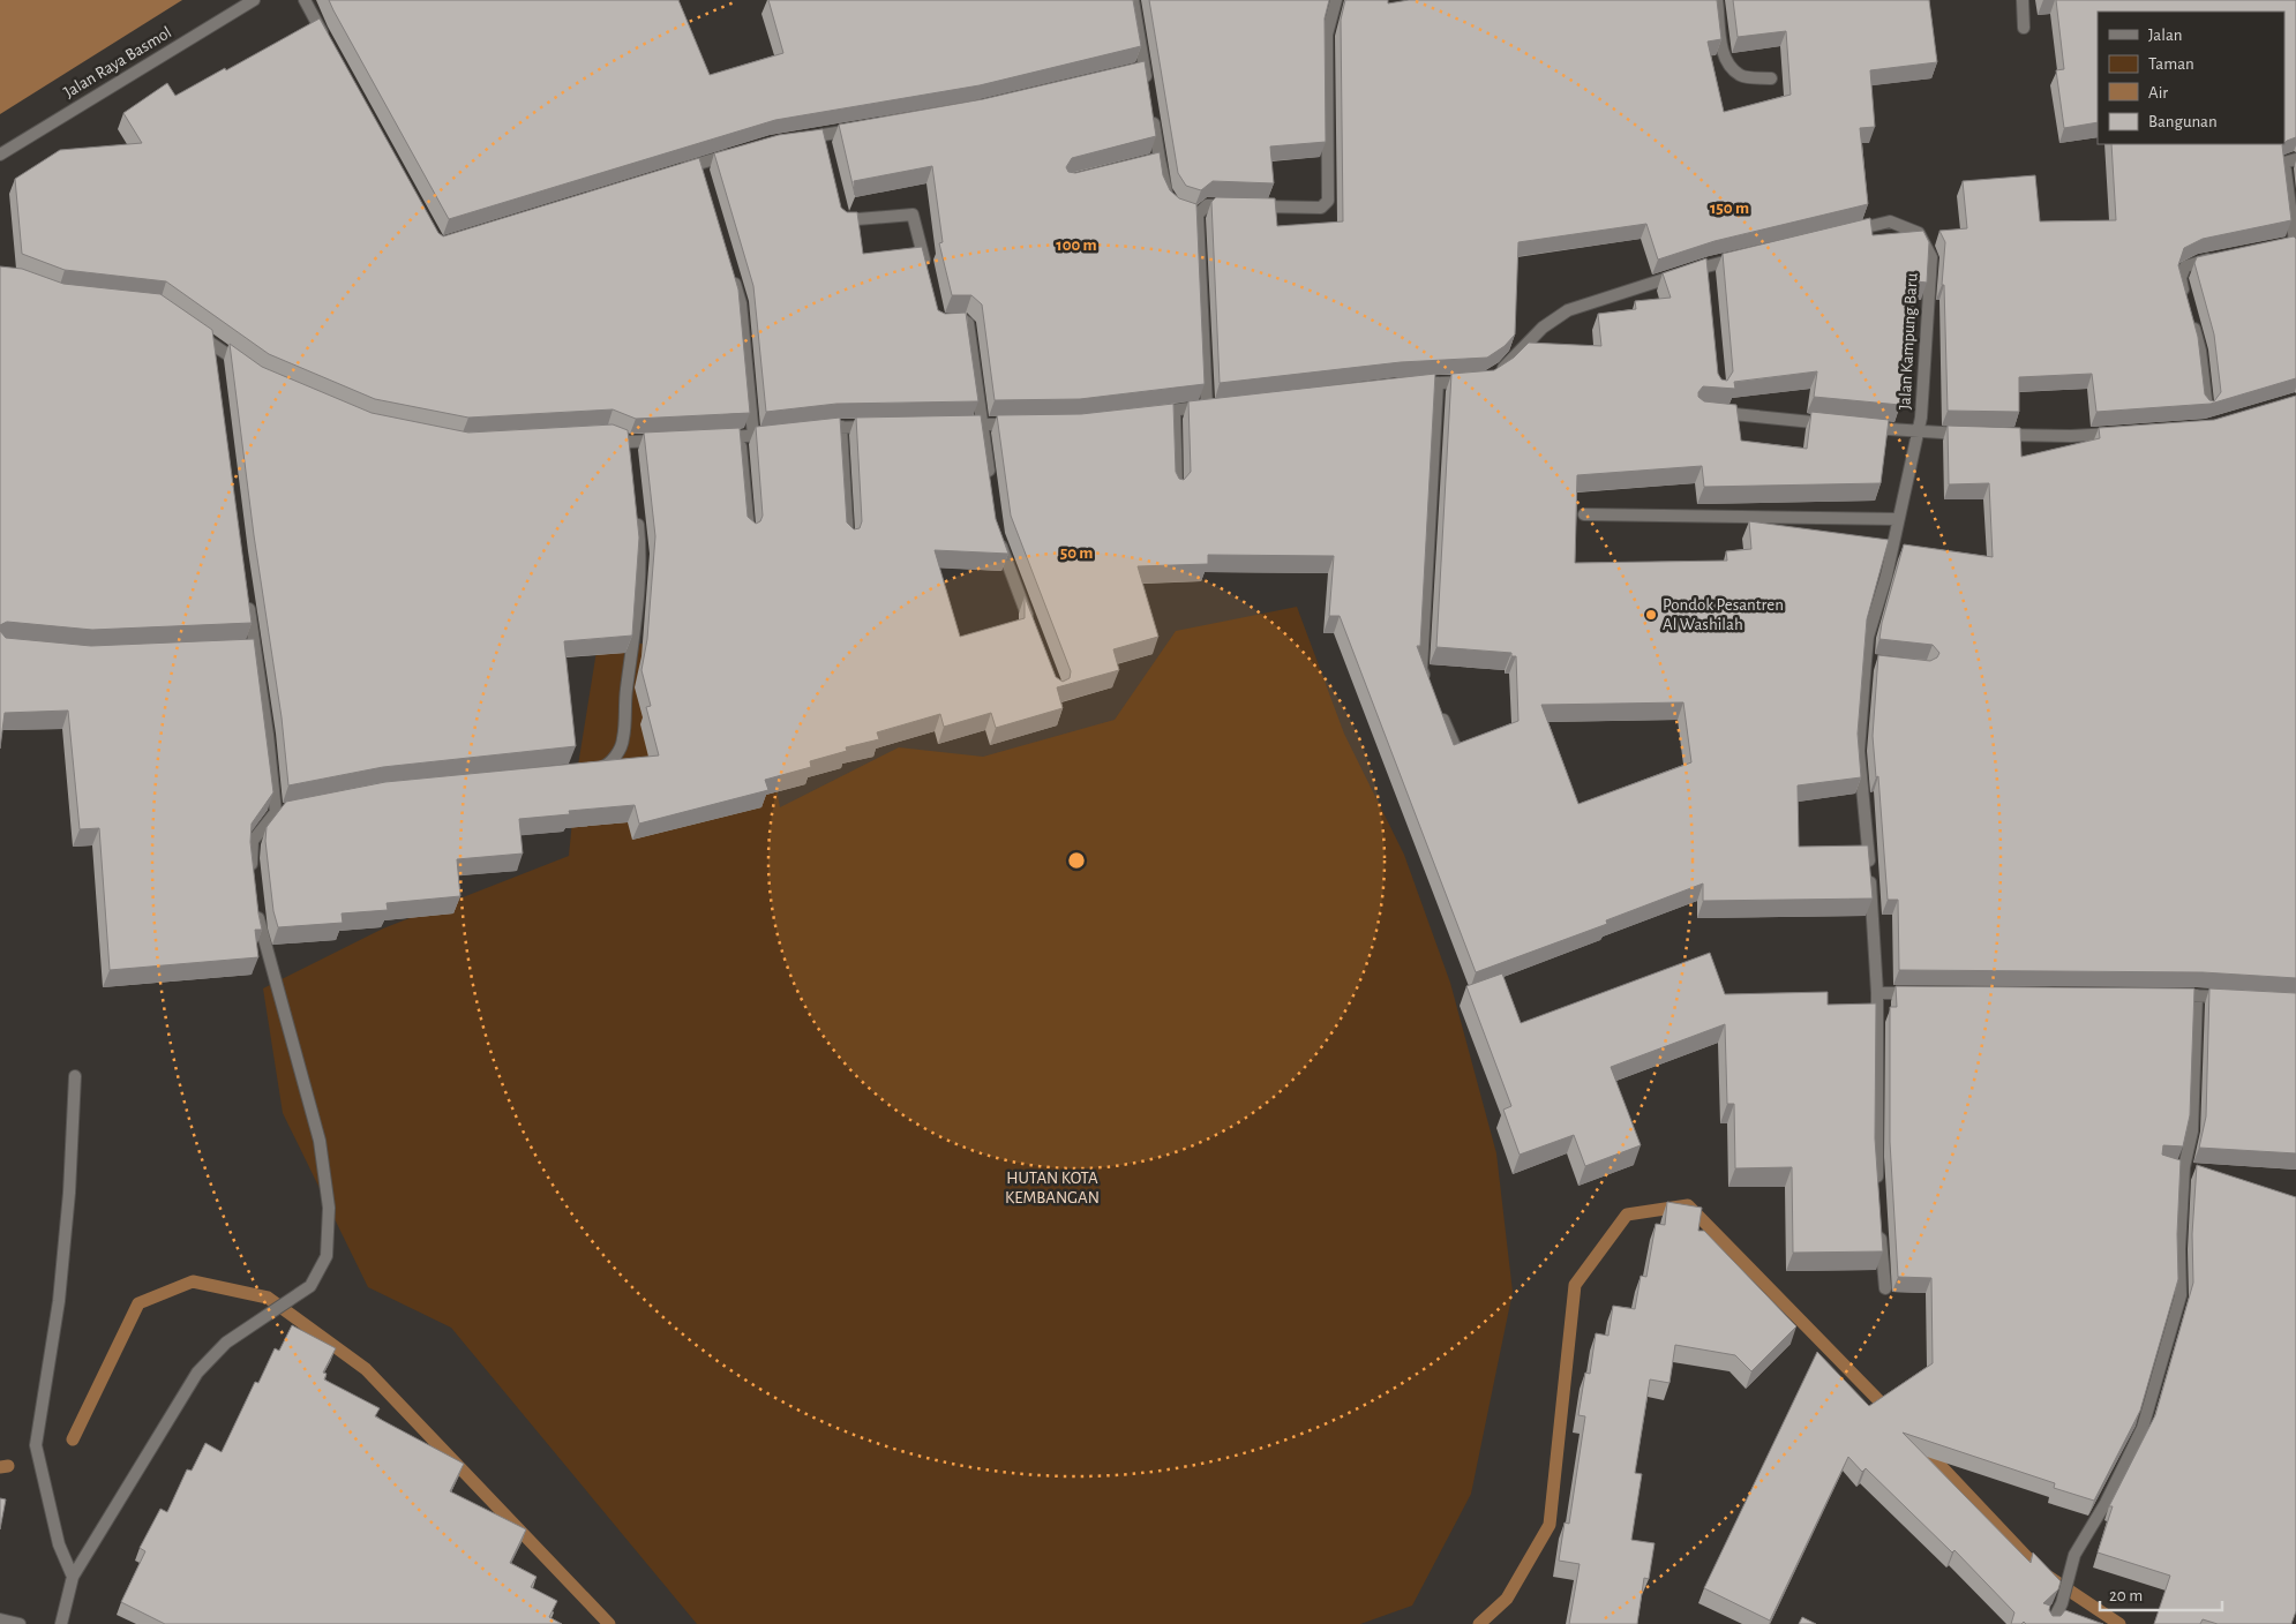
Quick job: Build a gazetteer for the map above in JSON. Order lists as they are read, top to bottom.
{
  "streets": {
    "street": ["Jalan Raya Basmol", "Jalan Kampung Baru"]
  },
  "parks": ["HUTAN KOTA KEMBANGAN"],
  "places": ["Pondok Pesantren Al Washilah"],
  "legend": [
    "Jalan",
    "Taman",
    "Air",
    "Bangunan"
  ],
  "scale_bar": "20 m",
  "rings": ["150 m", "100 m", "50 m"]
}
